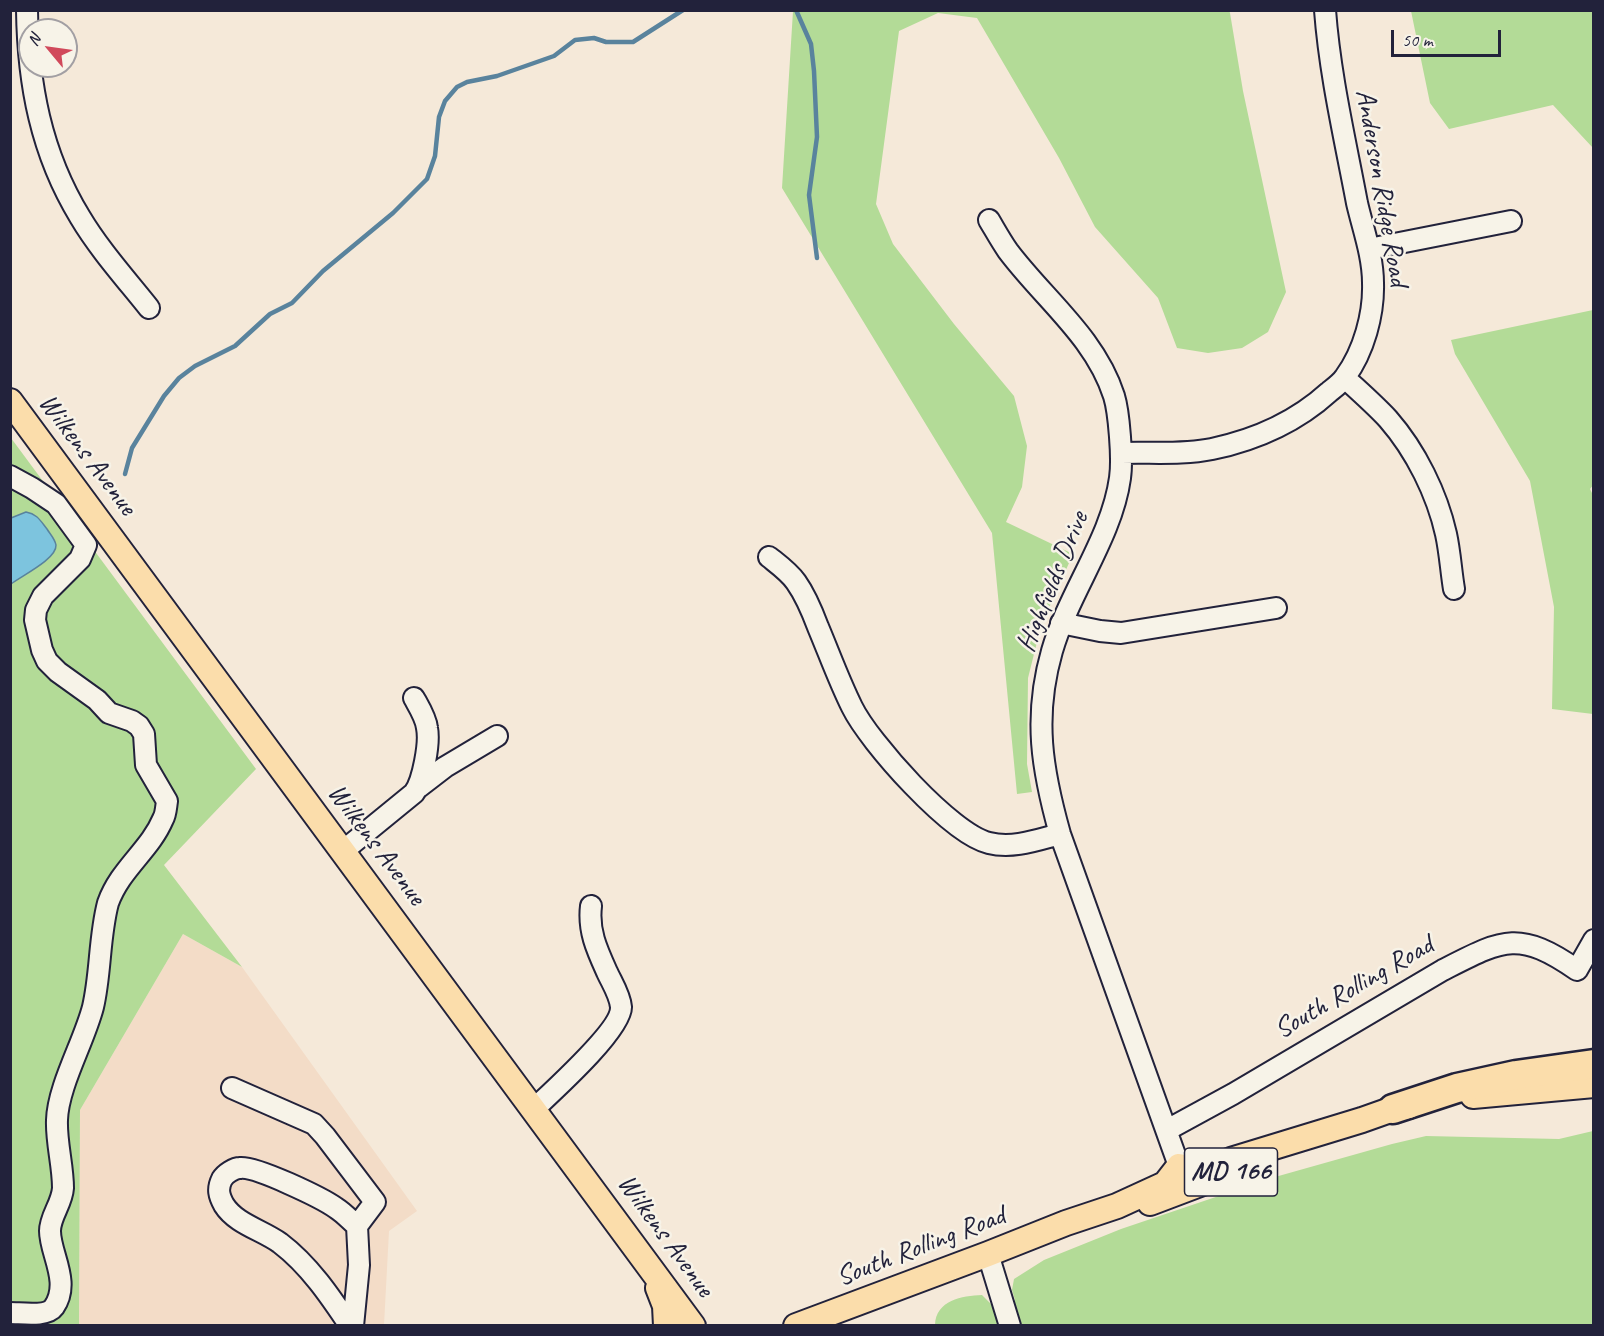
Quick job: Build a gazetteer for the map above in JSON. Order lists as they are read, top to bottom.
{
  "streets": {
    "highway": ["MD 166"],
    "main road": ["Wilkens Avenue", "South Rolling Road"],
    "street": ["Anderson Ridge Road", "Highfields Drive"]
  },
  "crossings": [
    ["Anderson Ridge Road", "Highfields Drive"],
    ["Highfields Drive", "South Rolling Road"],
    ["South Rolling Road", "MD 166"]
  ],
  "scale_bar": "50 m",
  "north": "top left"
}
